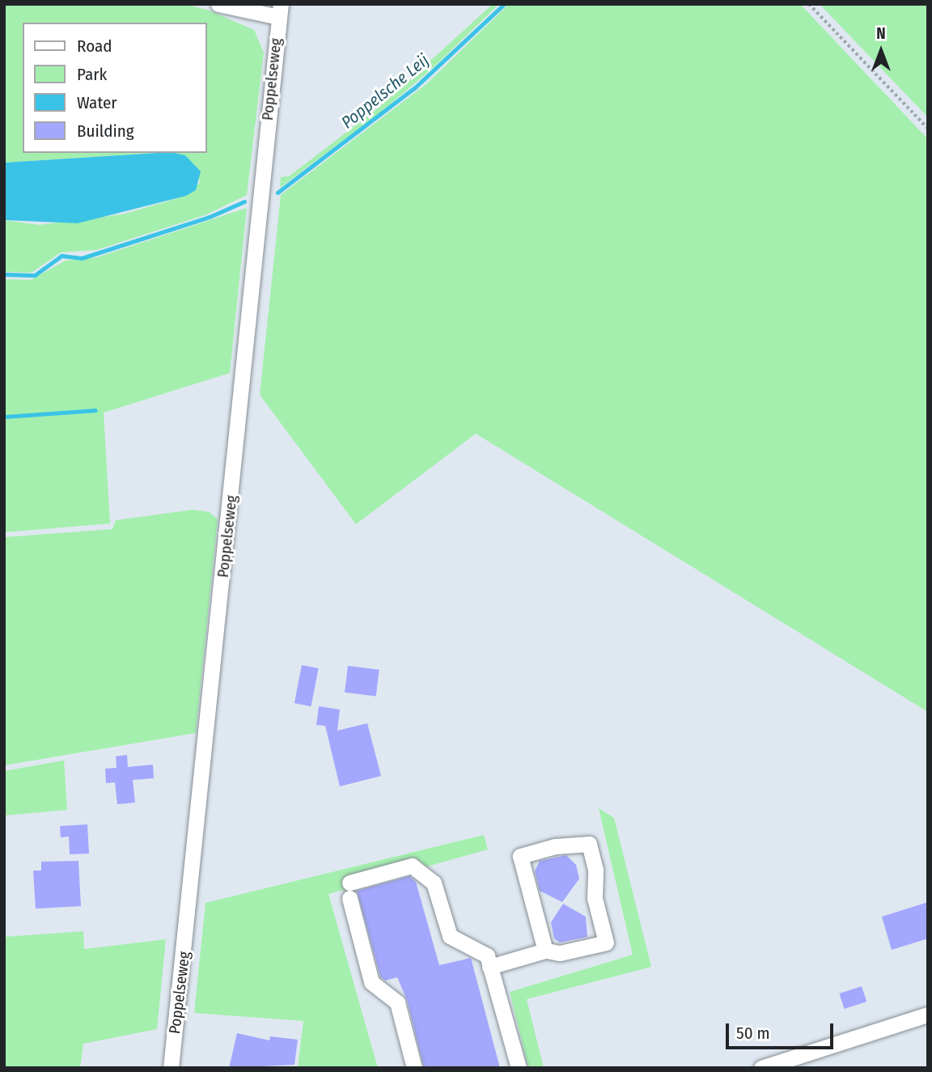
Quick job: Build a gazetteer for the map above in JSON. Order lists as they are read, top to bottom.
{
  "streets": {
    "street": ["Poppelseweg"]
  },
  "water": ["Poppelsche Leij"],
  "legend": [
    "Road",
    "Park",
    "Water",
    "Building"
  ],
  "scale_bar": "50 m",
  "north": "top"
}
